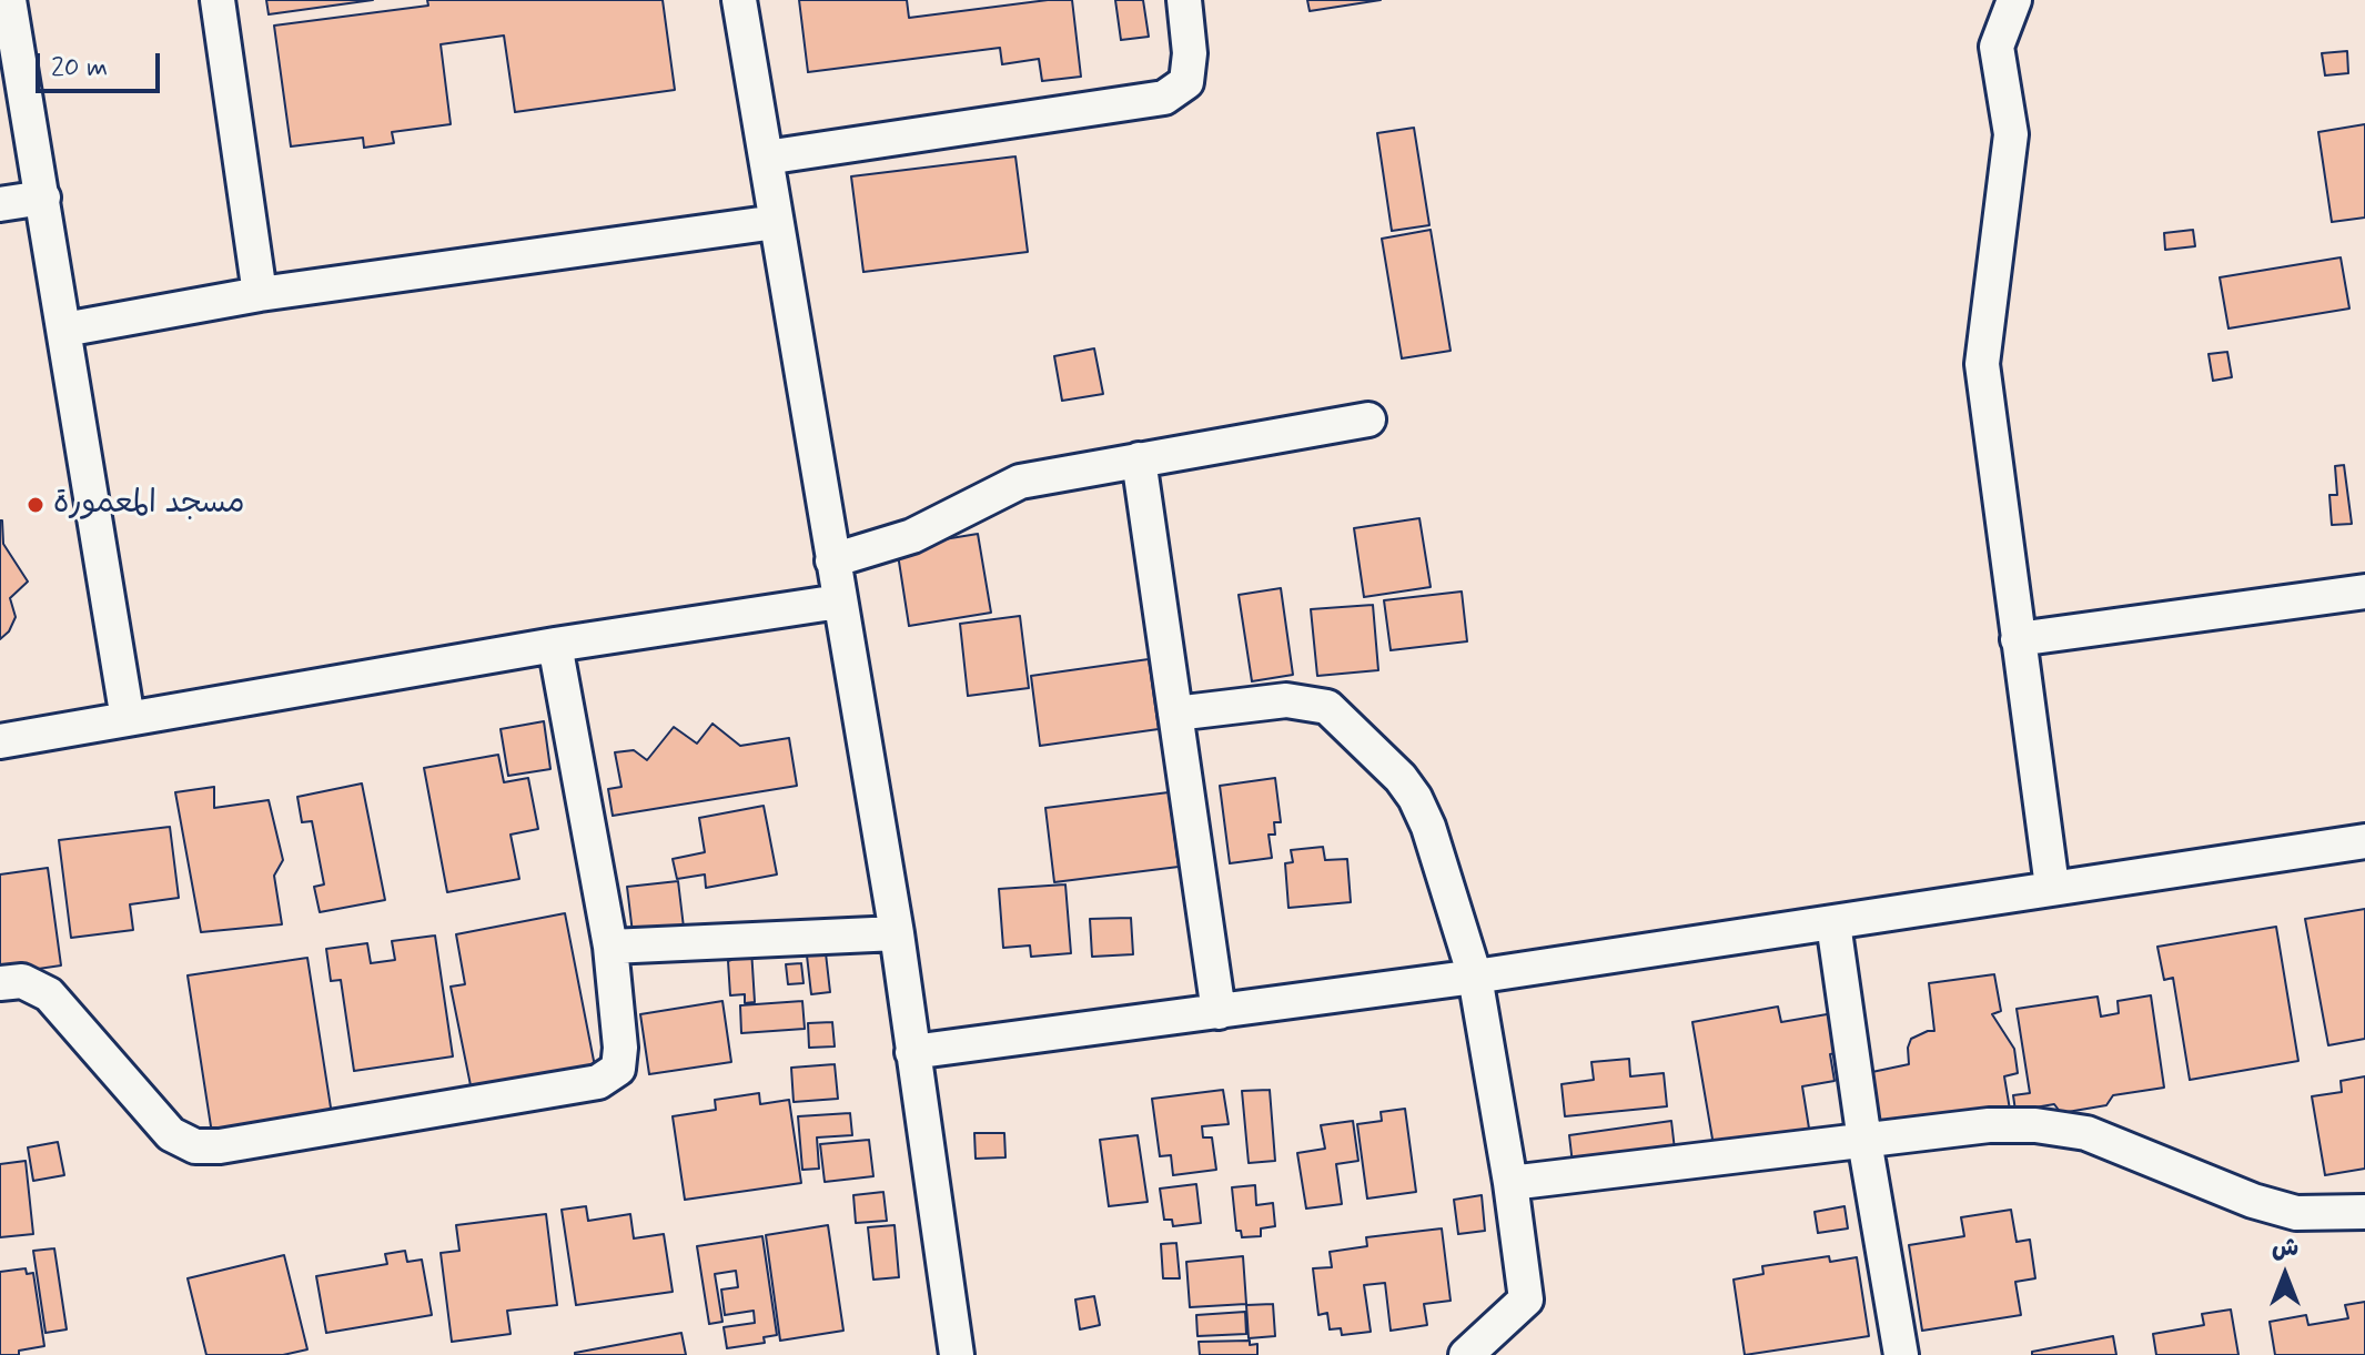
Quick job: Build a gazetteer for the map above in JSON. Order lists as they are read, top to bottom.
{
  "places": ["مسجد المعمورة"],
  "scale_bar": "20 m",
  "north": "top"
}
